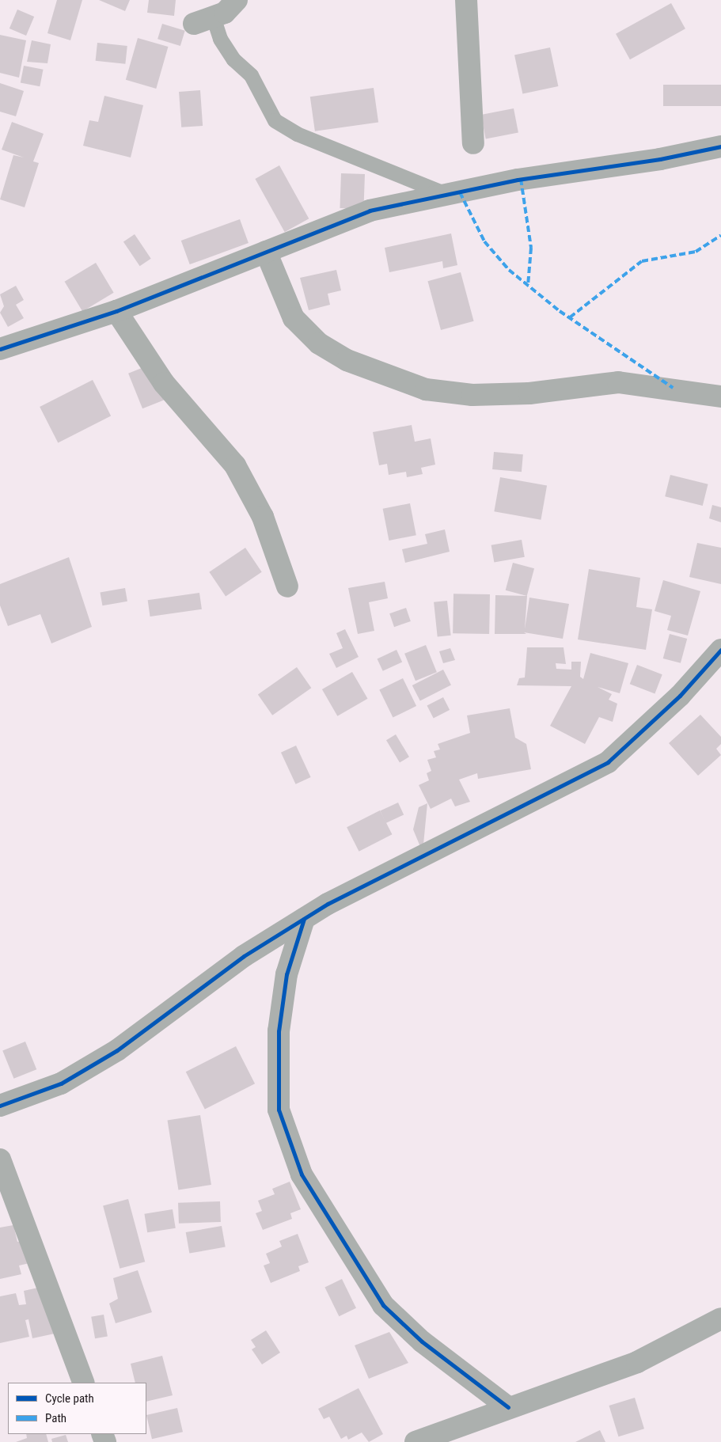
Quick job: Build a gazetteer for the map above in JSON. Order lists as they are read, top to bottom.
{
  "legend": ["Cycle path", "Path"]
}
